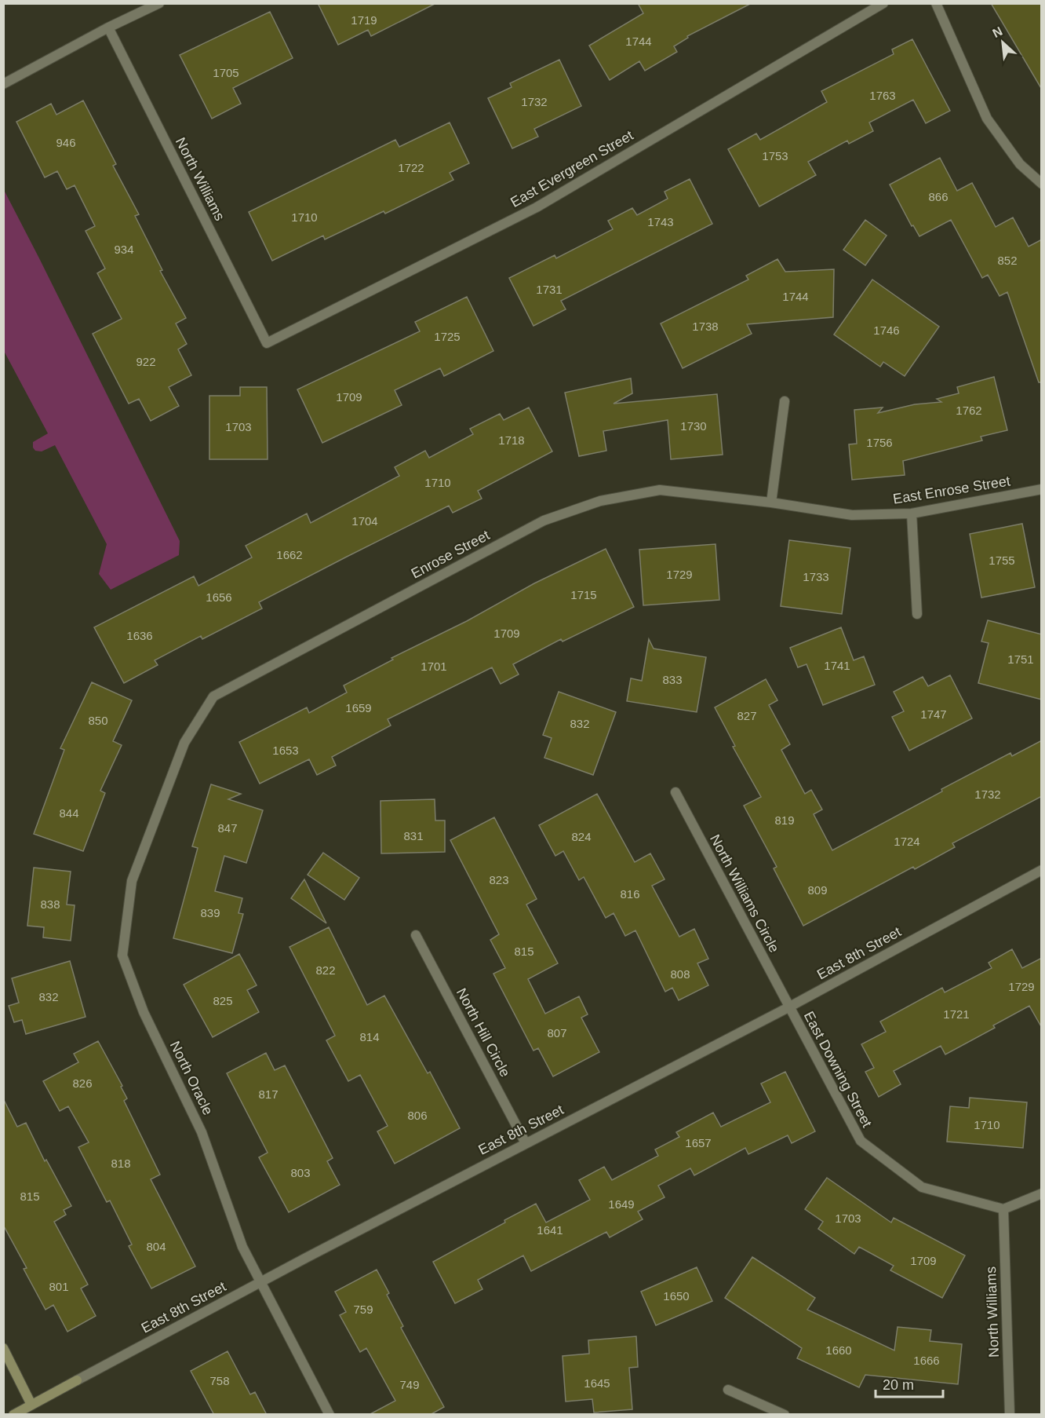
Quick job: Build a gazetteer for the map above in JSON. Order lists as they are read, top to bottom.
{
  "streets": {
    "street": [
      "East Evergreen Street",
      "North Williams",
      "East Enrose Street",
      "Enrose Street",
      "North Williams Circle",
      "East 8th Street",
      "North Hill Circle",
      "East Downing Street",
      "North Oracle"
    ]
  },
  "crossings": [
    ["East Evergreen Street", "North Williams"],
    ["North Williams", "East Downing Street"],
    ["East Enrose Street", "Enrose Street"],
    ["Enrose Street", "North Oracle"],
    ["North Williams Circle", "East 8th Street"],
    ["North Williams Circle", "East Downing Street"],
    ["East 8th Street", "North Hill Circle"],
    ["East 8th Street", "East Downing Street"],
    ["East 8th Street", "North Oracle"]
  ],
  "house_numbers": [
    "1719",
    "1744",
    "1705",
    "1763",
    "1732",
    "946",
    "1753",
    "1722",
    "866",
    "1710",
    "1743",
    "934",
    "852",
    "1731",
    "1744",
    "1738",
    "1746",
    "1725",
    "922",
    "1709",
    "1762",
    "1730",
    "1703",
    "1718",
    "1756",
    "1710",
    "1704",
    "1662",
    "1755",
    "1729",
    "1733",
    "1715",
    "1656",
    "1709",
    "1636",
    "1751",
    "1741",
    "1701",
    "833",
    "1659",
    "1747",
    "827",
    "850",
    "832",
    "1653",
    "1732",
    "844",
    "819",
    "847",
    "831",
    "824",
    "1724",
    "823",
    "809",
    "816",
    "838",
    "839",
    "815",
    "822",
    "808",
    "1729",
    "832",
    "825",
    "1721",
    "807",
    "814",
    "826",
    "817",
    "806",
    "1710",
    "1657",
    "818",
    "803",
    "815",
    "1649",
    "1703",
    "1641",
    "804",
    "1709",
    "801",
    "1650",
    "759",
    "1660",
    "1666",
    "758",
    "1645",
    "749"
  ],
  "scale_bar": "20 m",
  "north": "top left"
}
